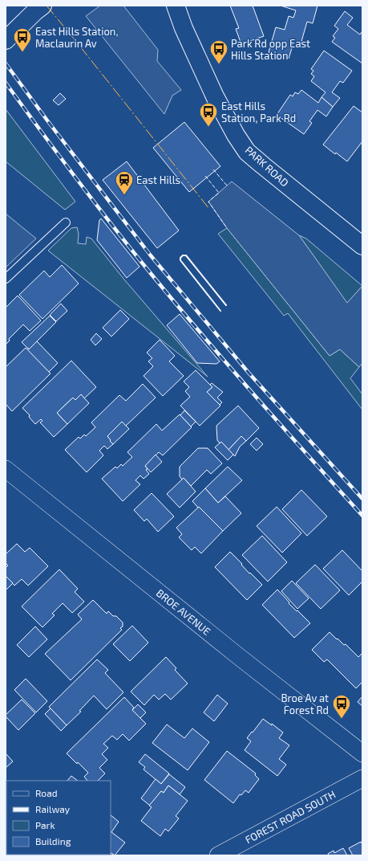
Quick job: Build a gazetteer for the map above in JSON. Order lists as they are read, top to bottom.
{
  "streets": {
    "main road": ["PARK ROAD"],
    "street": ["BROE AVENUE", "FOREST ROAD SOUTH"]
  },
  "places": {
    "bus stop": [
      "East Hills Station, Maclaurin Av",
      "Park Rd opp East Hills Station",
      "East Hills Station, Park Rd",
      "Broe Av at Forest Rd"
    ],
    "station": ["East Hills"]
  },
  "legend": [
    "Road",
    "Railway",
    "Park",
    "Building"
  ]
}
